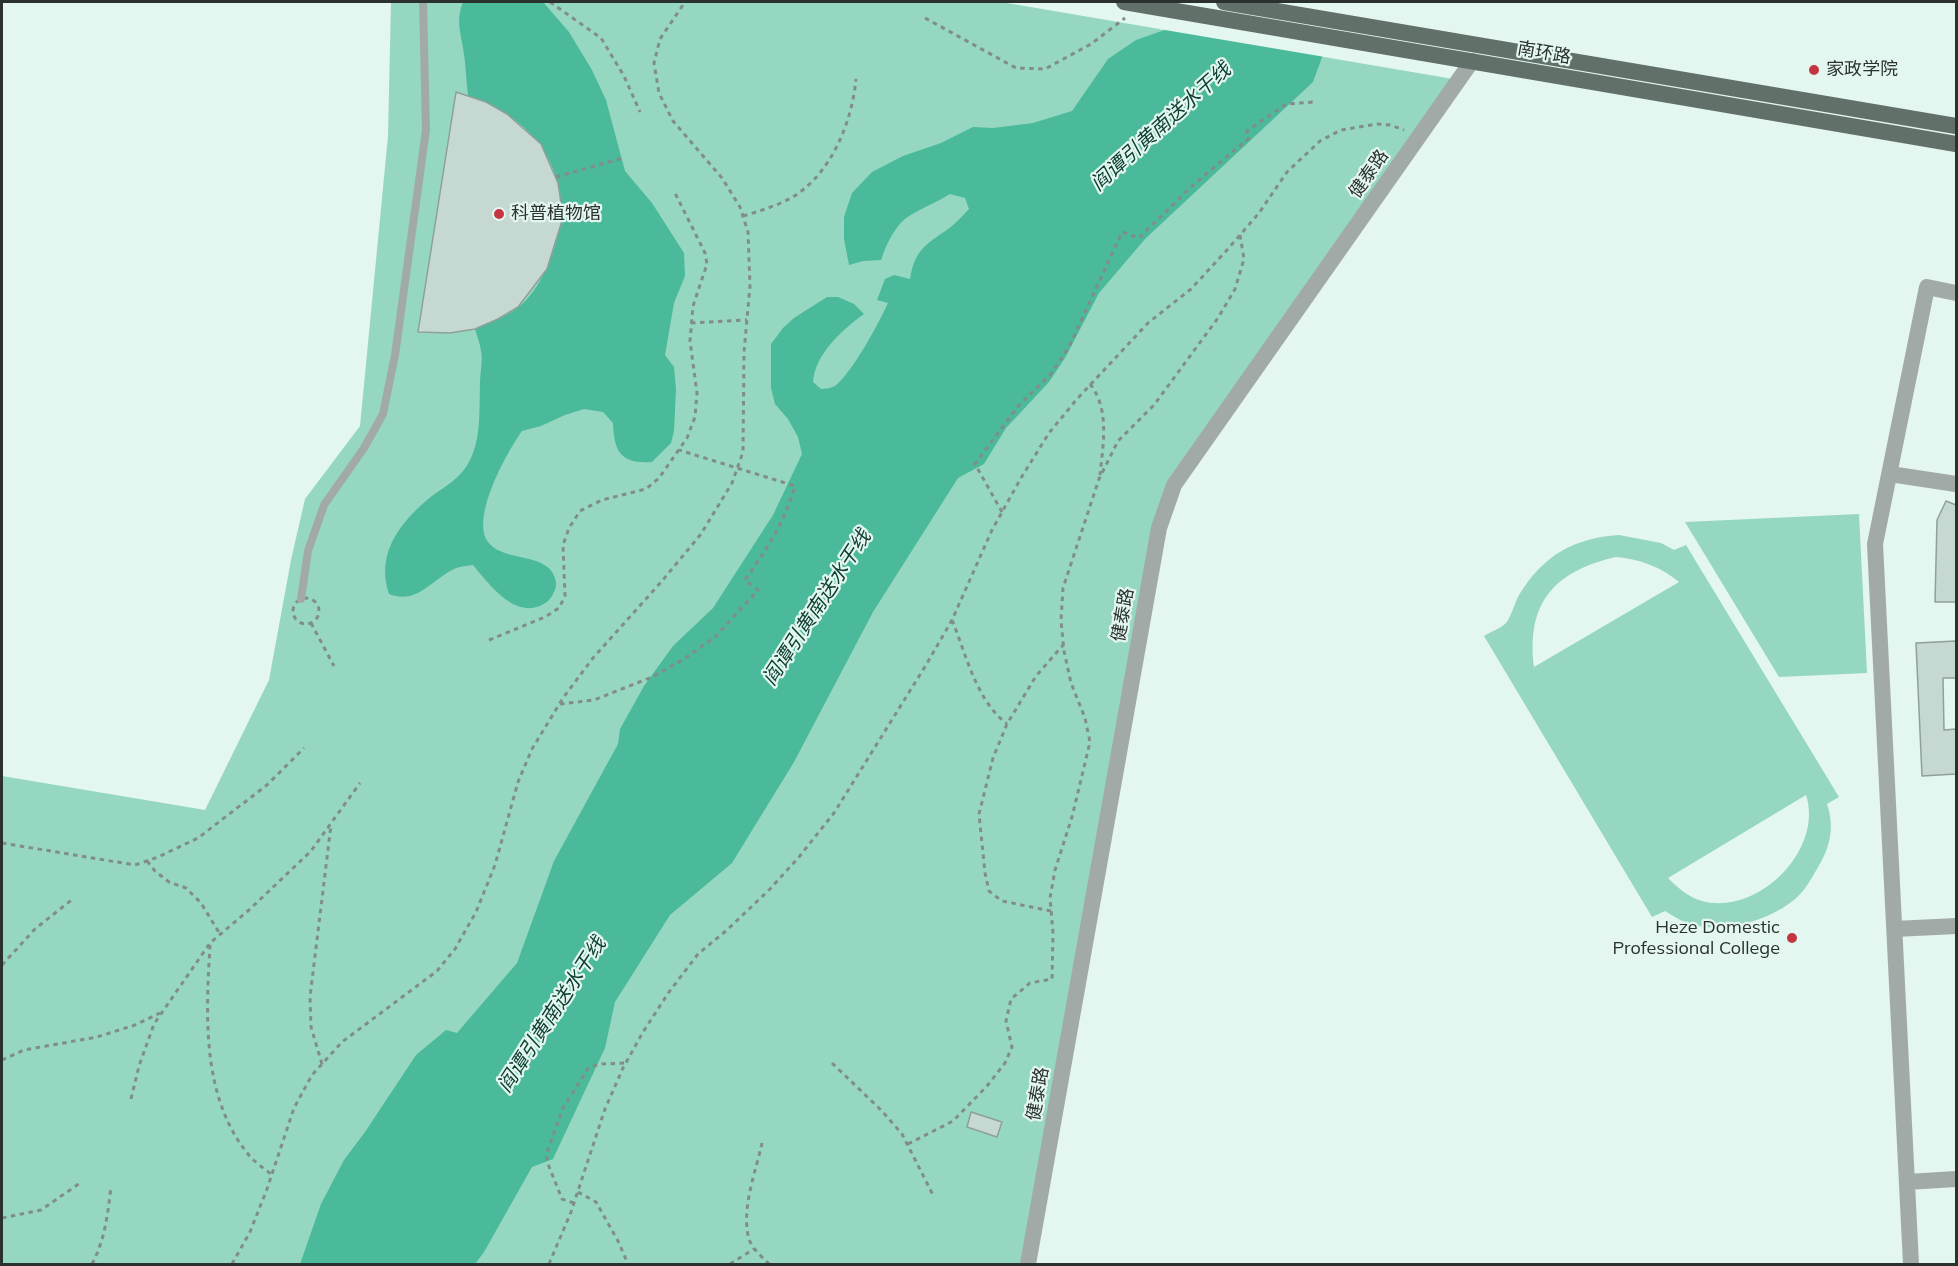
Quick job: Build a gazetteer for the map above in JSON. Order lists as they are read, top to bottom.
{
  "streets": {
    "main road": ["南环路"],
    "street": ["健泰路"]
  },
  "crossings": [
    ["南环路", "健泰路"]
  ],
  "water": ["阎谭引黄南送水干线"],
  "places": ["家政学院", "科普植物馆", "Heze Domestic Professional College"]
}
